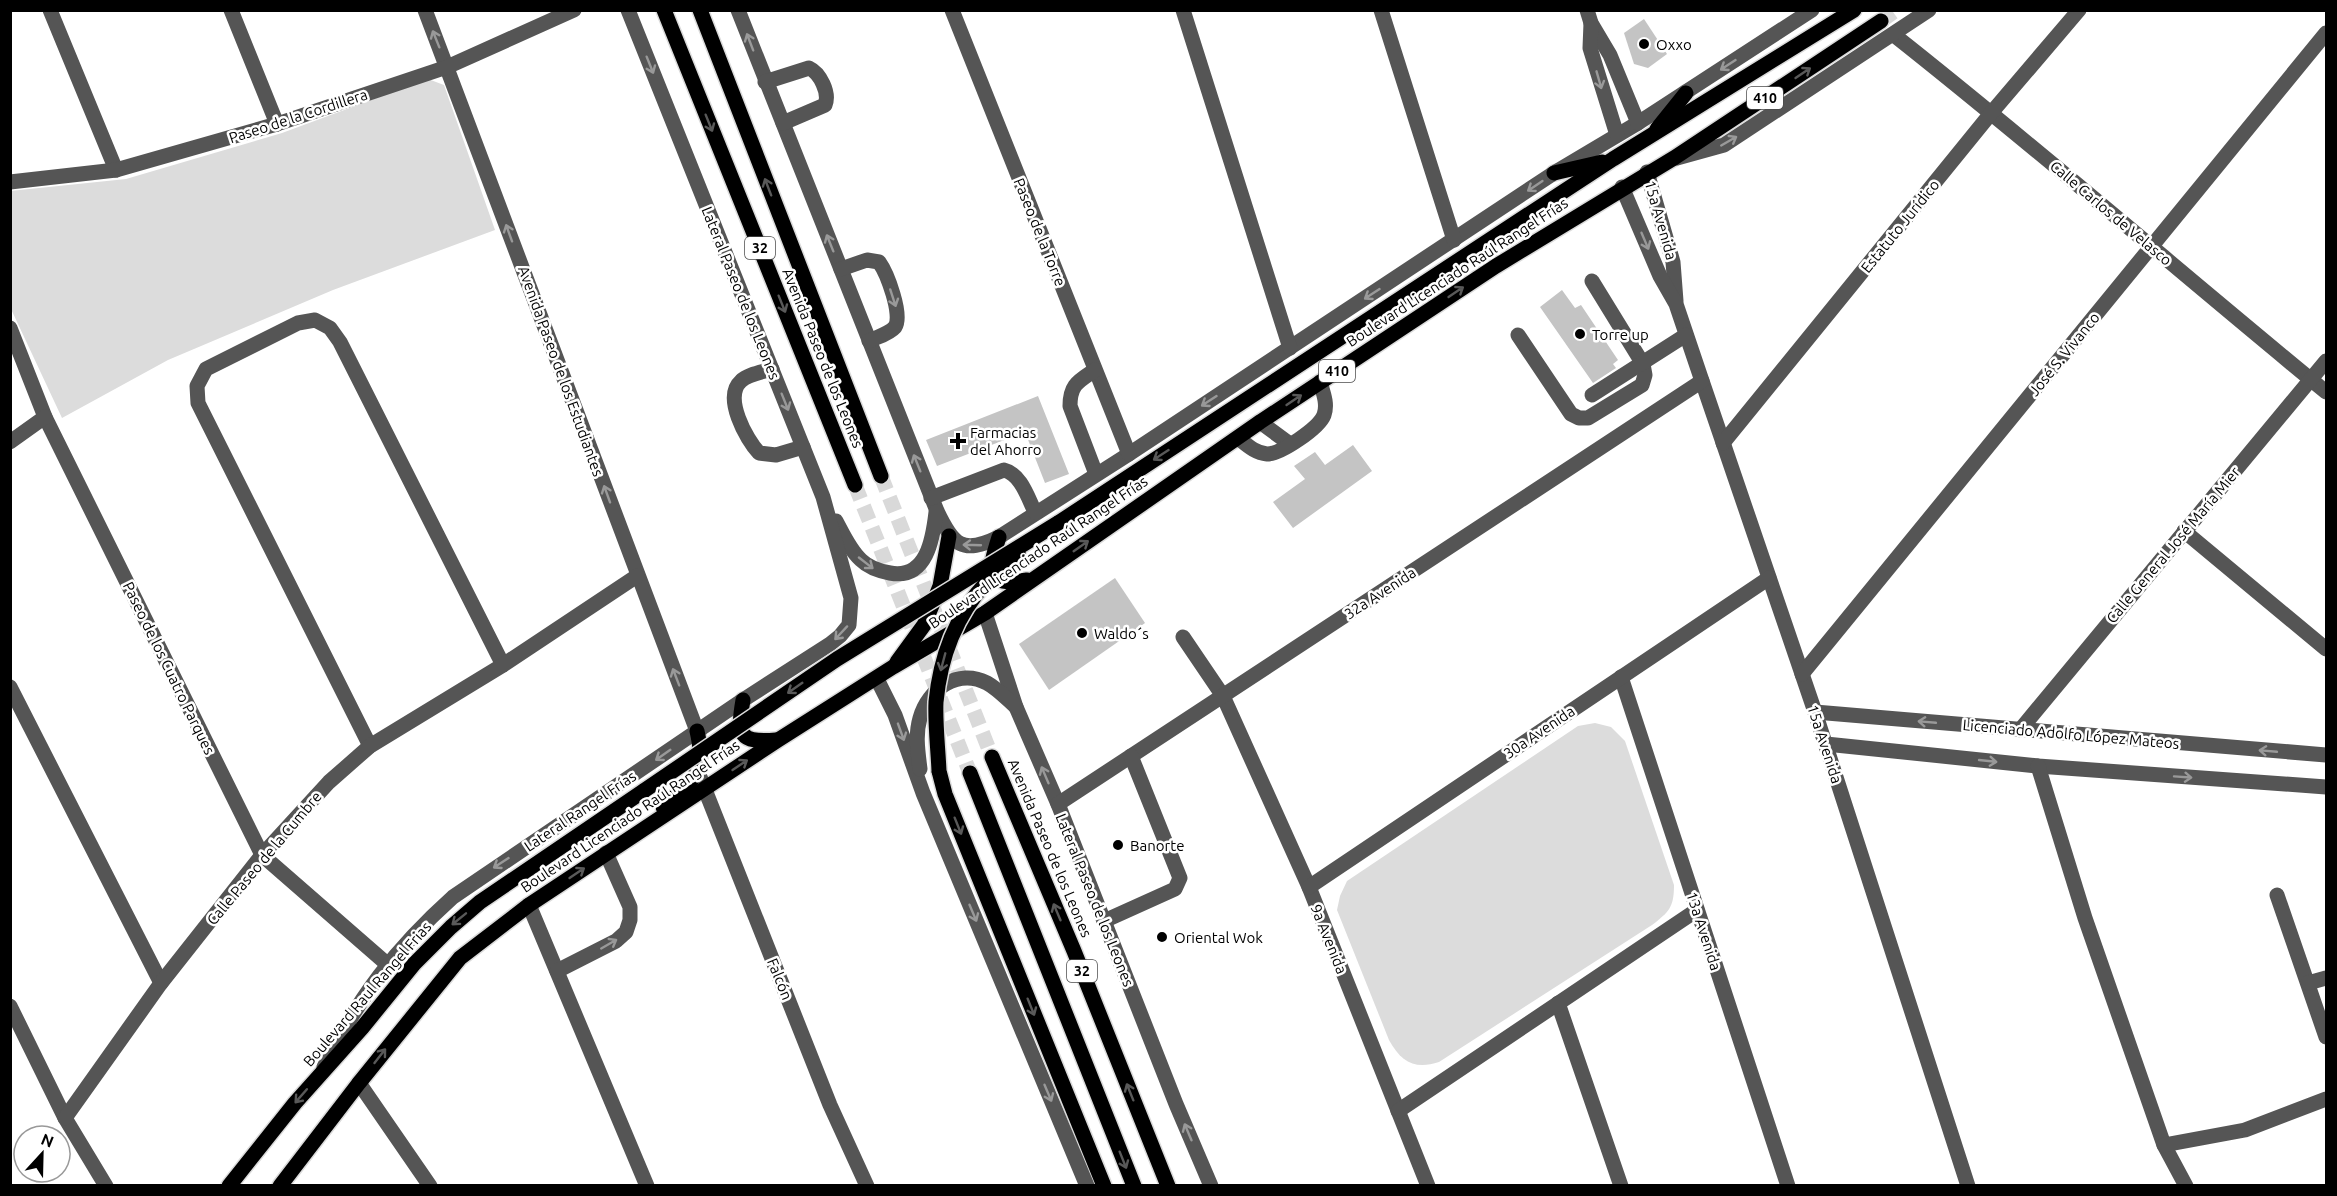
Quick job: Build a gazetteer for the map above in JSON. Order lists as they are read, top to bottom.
{
  "streets": {
    "main road": [
      "410",
      "32",
      "Boulevard Licenciado Raúl Rangel Frías",
      "Avenida Paseo de los Leones",
      "Boulevard Raul Rangel Frias"
    ],
    "street": [
      "Paseo de la Cordillera",
      "Calle Carlos de Velasco",
      "15a Avenida",
      "Estatuto Jurídico",
      "Paseo de la Torre",
      "Lateral Paseo de los Leones",
      "José S. Vivanco",
      "Avenida Paseo de los Estudiantes",
      "Calle General José María Mier",
      "32a Avenida",
      "Paseo de los Cuatro Parques",
      "30a Avenida",
      "Licenciado Adolfo López Mateos",
      "Lateral Rangel Frías",
      "Calle Paseo de la Cumbre",
      "13a Avenida",
      "9a Avenida",
      "Falcón"
    ]
  },
  "crossings": [
    ["Paseo de la Cordillera", "Avenida Paseo de los Estudiantes"],
    ["Calle Carlos de Velasco", "Estatuto Jurídico"],
    ["Calle Carlos de Velasco", "José S. Vivanco"],
    ["Calle Carlos de Velasco", "Calle General José María Mier"],
    ["15a Avenida", "Estatuto Jurídico"],
    ["15a Avenida", "Boulevard Licenciado Raúl Rangel Frías"],
    ["15a Avenida", "José S. Vivanco"],
    ["15a Avenida", "32a Avenida"],
    ["15a Avenida", "30a Avenida"],
    ["15a Avenida", "Licenciado Adolfo López Mateos"],
    ["Boulevard Licenciado Raúl Rangel Frías", "Lateral Paseo de los Leones"],
    ["Boulevard Licenciado Raúl Rangel Frías", "Falcón"],
    ["Boulevard Licenciado Raúl Rangel Frías", "Boulevard Raul Rangel Frias"],
    ["Lateral Paseo de los Leones", "32a Avenida"],
    ["Lateral Paseo de los Leones", "Lateral Rangel Frías"],
    ["Avenida Paseo de los Estudiantes", "Lateral Rangel Frías"],
    ["Avenida Paseo de los Estudiantes", "Calle Paseo de la Cumbre"],
    ["Calle General José María Mier", "Licenciado Adolfo López Mateos"],
    ["32a Avenida", "9a Avenida"],
    ["Paseo de los Cuatro Parques", "Lateral Rangel Frías"],
    ["Paseo de los Cuatro Parques", "Calle Paseo de la Cumbre"],
    ["30a Avenida", "13a Avenida"],
    ["30a Avenida", "9a Avenida"],
    ["Lateral Rangel Frías", "Boulevard Raul Rangel Frias"]
  ],
  "one_way": ["Avenida Paseo de los Estudiantes", "Lateral Rangel Frías", "Boulevard Raul Rangel Frias"],
  "places": {
    "other": [
      "Oxxo",
      "Torre up",
      "Waldo´s",
      "Banorte",
      "Oriental Wok"
    ],
    "health": ["Farmacias del Ahorro"]
  },
  "north": "top"
}
